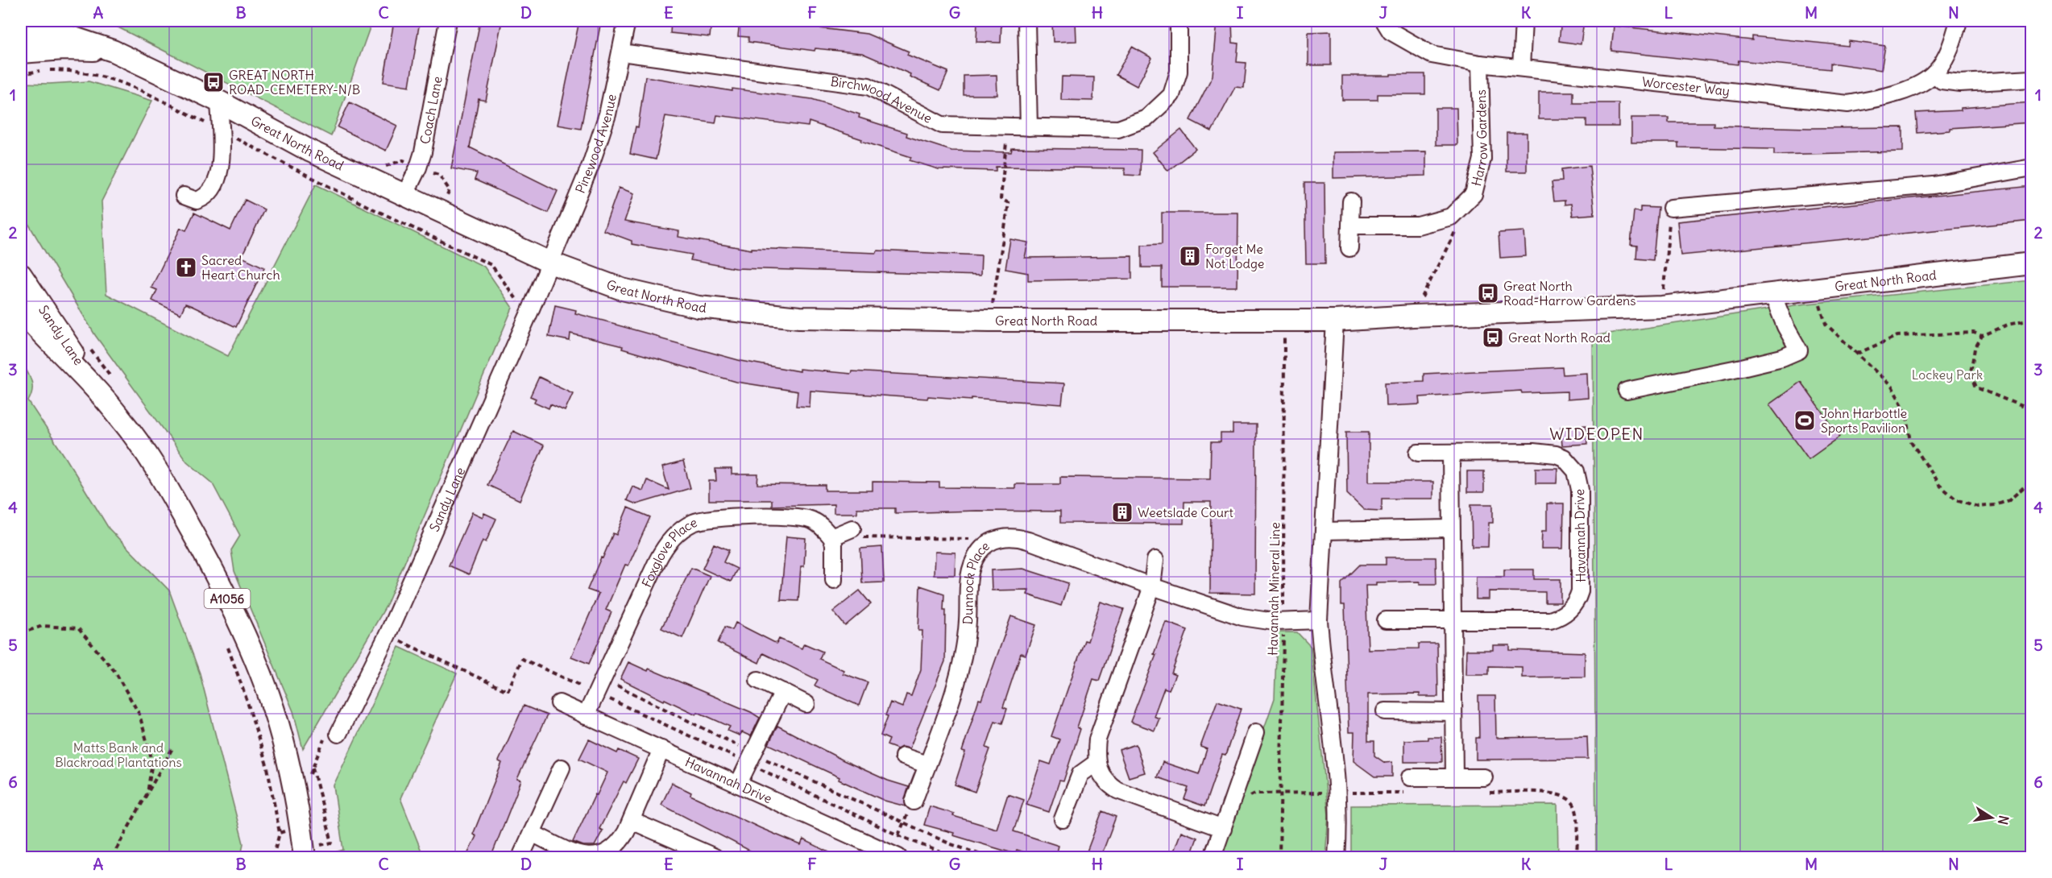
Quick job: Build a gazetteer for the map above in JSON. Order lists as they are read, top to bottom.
{
  "streets": {
    "main road": ["Great North Road", "Sandy Lane", "A1056"],
    "street": [
      "Worcester Way",
      "Birchwood Avenue",
      "Coach Lane",
      "Harrow Gardens",
      "Pinewood Avenue",
      "Havannah Drive",
      "Foxglove Place",
      "Dunnock Place"
    ],
    "path": ["Havannah Mineral Line"]
  },
  "crossings": [
    ["Worcester Way", "Harrow Gardens"],
    ["Birchwood Avenue", "Pinewood Avenue"],
    ["Coach Lane", "Great North Road"],
    ["Great North Road", "Pinewood Avenue"],
    ["Great North Road", "Sandy Lane"],
    ["Great North Road", "Havannah Mineral Line"],
    ["Pinewood Avenue", "Sandy Lane"],
    ["Havannah Drive", "Foxglove Place"],
    ["Dunnock Place", "Havannah Mineral Line"]
  ],
  "districts": ["WIDEOPEN"],
  "parks": ["Lockey Park", "Matts Bank and Blackroad Plantations"],
  "places": {
    "bus stop": ["GREAT NORTH ROAD-CEMETERY-N/B", "Great North Road-Harrow Gardens", "Great North Road"],
    "building": ["Forget Me Not Lodge", "Weetslade Court"],
    "church": ["Sacred Heart Church"],
    "sports": ["John Harbottle Sports Pavilion"]
  },
  "north": "right",
  "grid": {
    "columns": [
      "A",
      "B",
      "C",
      "D",
      "E",
      "F",
      "G",
      "H",
      "I",
      "J",
      "K",
      "L",
      "M",
      "N"
    ],
    "rows": [
      "1",
      "2",
      "3",
      "4",
      "5",
      "6"
    ]
  }
}
